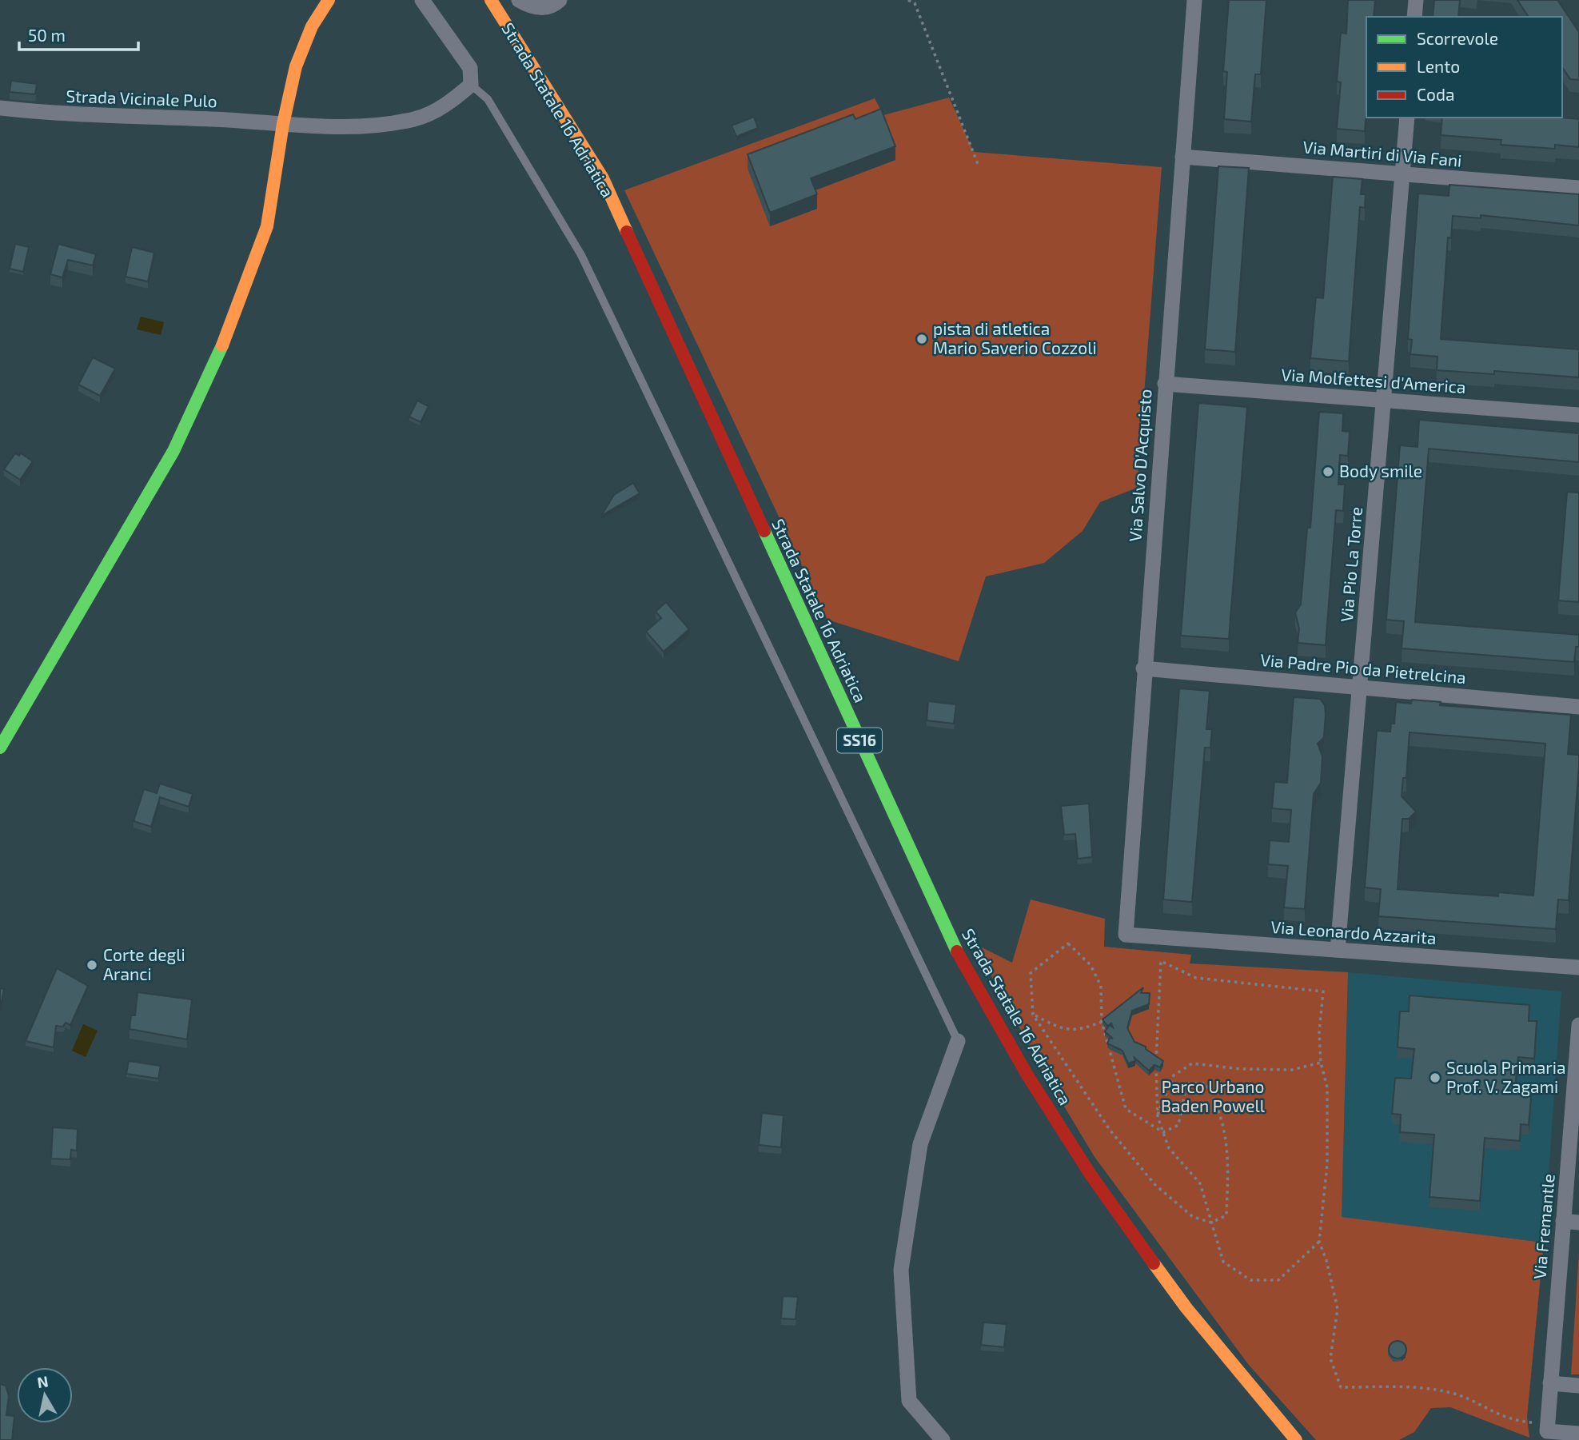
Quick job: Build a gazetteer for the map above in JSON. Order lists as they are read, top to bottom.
{
  "streets": {
    "main road": ["Strada Statale 16 Adriatica", "SS16"],
    "street": [
      "Strada Vicinale Pulo",
      "Via Martiri di Via Fani",
      "Via Molfettesi d'America",
      "Via Salvo D'Acquisto",
      "Via Pio La Torre",
      "Via Padre Pio da Pietrelcina",
      "Via Leonardo Azzarita",
      "Via Fremantle"
    ]
  },
  "crossings": [
    ["Via Martiri di Via Fani", "Via Salvo D'Acquisto"],
    ["Via Martiri di Via Fani", "Via Pio La Torre"],
    ["Via Molfettesi d'America", "Via Salvo D'Acquisto"],
    ["Via Molfettesi d'America", "Via Pio La Torre"],
    ["Via Salvo D'Acquisto", "Via Padre Pio da Pietrelcina"],
    ["Via Salvo D'Acquisto", "Via Leonardo Azzarita"],
    ["Via Pio La Torre", "Via Padre Pio da Pietrelcina"],
    ["Via Pio La Torre", "Via Leonardo Azzarita"]
  ],
  "parks": ["Parco Urbano Baden Powell"],
  "places": [
    "pista di atletica Mario Saverio Cozzoli",
    "Body smile",
    "Corte degli Aranci",
    "Scuola Primaria Prof. V. Zagami"
  ],
  "legend": ["Scorrevole", "Lento", "Coda"],
  "scale_bar": "50 m",
  "north": "top"
}
